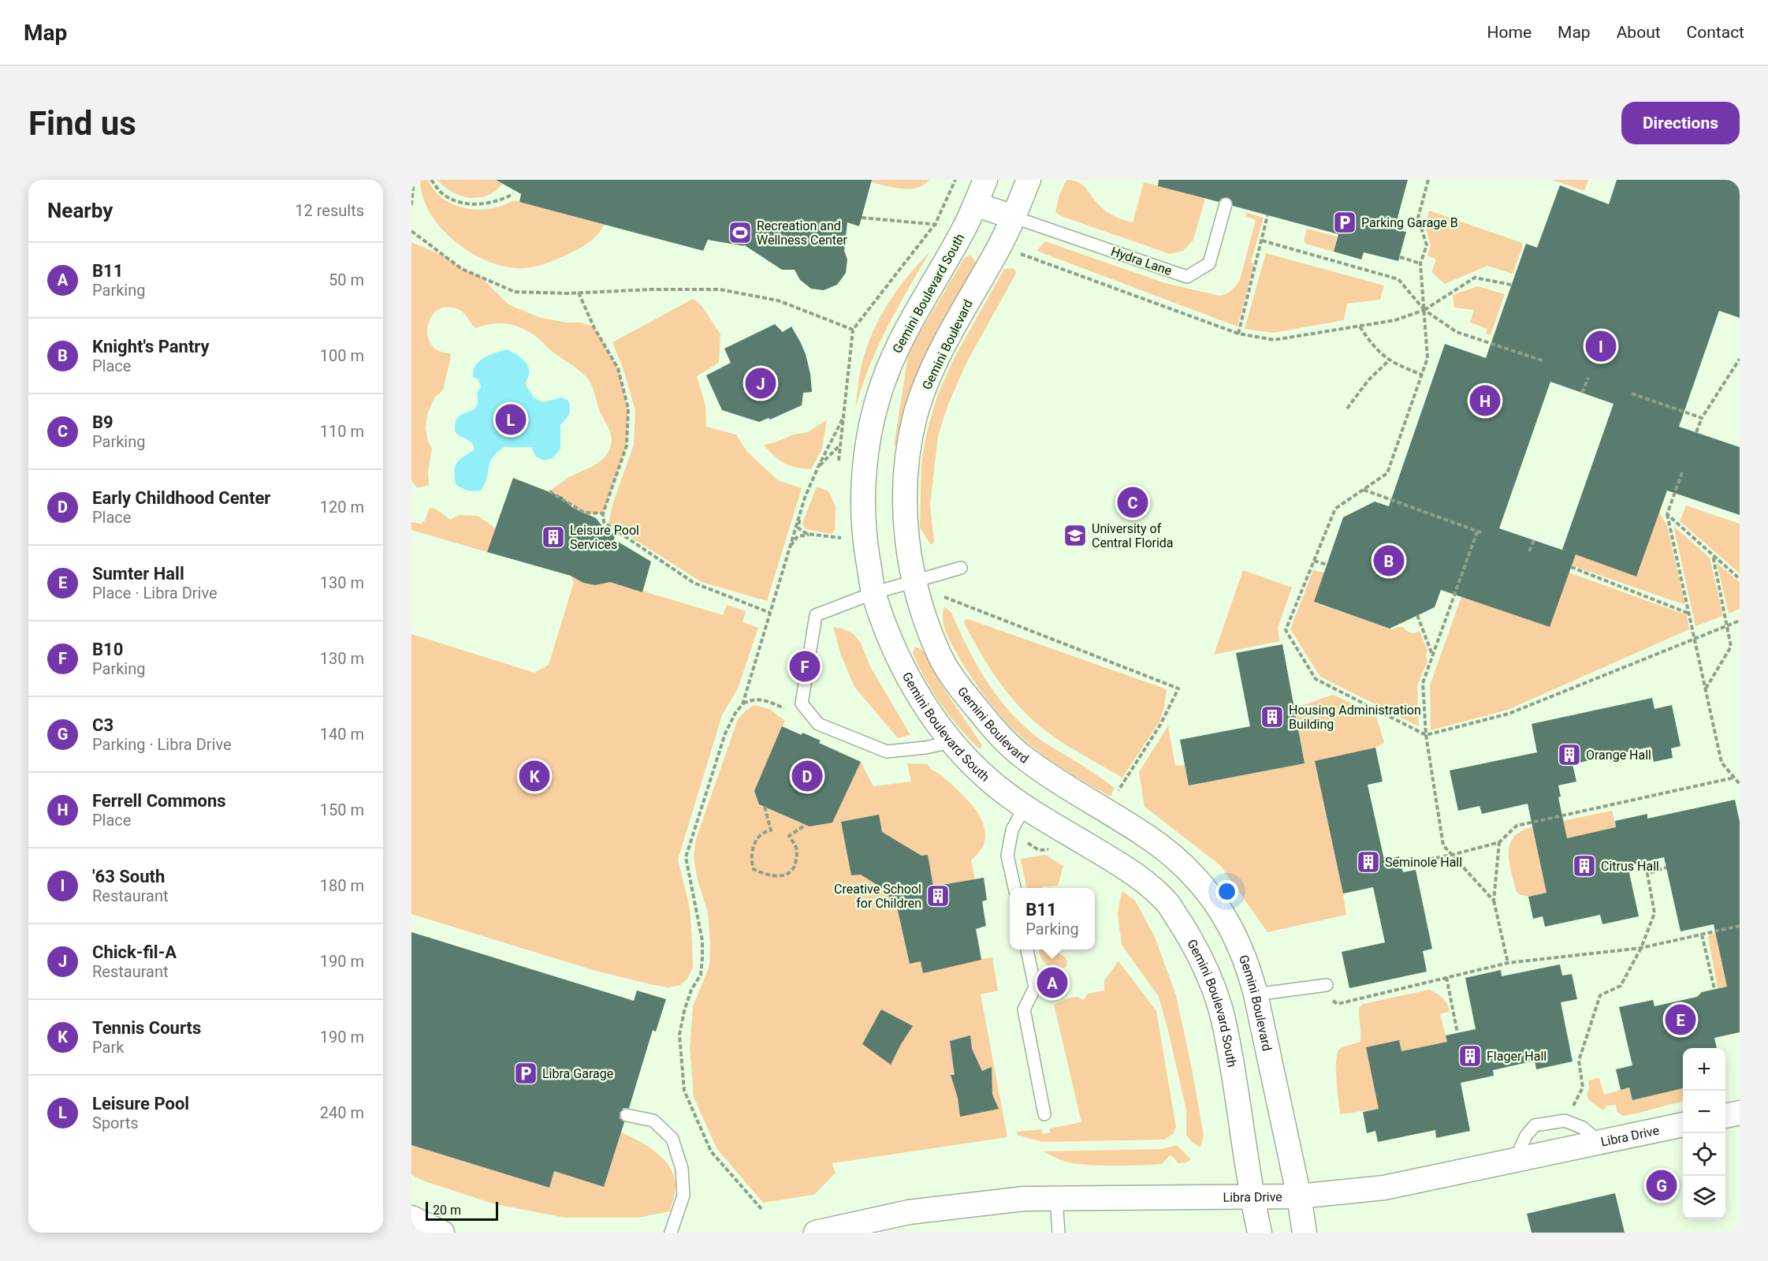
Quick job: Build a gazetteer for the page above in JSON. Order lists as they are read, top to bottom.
{
  "streets": {
    "street": ["Gemini Boulevard South", "Gemini Boulevard", "Libra Drive"],
    "lane": ["Hydra Lane"]
  },
  "crossings": [
    ["Hydra Lane", "Gemini Boulevard"],
    ["Gemini Boulevard South", "Libra Drive"],
    ["Gemini Boulevard", "Libra Drive"]
  ],
  "places": {
    "parking": ["Parking Garage B", "Libra Garage"],
    "sports": ["Recreation and Wellness Center"],
    "school or university": ["University of Central Florida"],
    "building": [
      "Leisure Pool Services",
      "Housing Administration Building",
      "Orange Hall",
      "Seminole Hall",
      "Citrus Hall",
      "Creative School for Children",
      "Flager Hall"
    ]
  },
  "scale_bar": "20 m",
  "page": {
    "header": "Map",
    "nav": [
      "Home",
      "Map",
      "About",
      "Contact"
    ],
    "buttons": "Directions",
    "title": "Find us",
    "heading": ["Nearby", "12 results"],
    "list": [
      {
        "mark": "A",
        "name": "B11",
        "note": "Parking",
        "value": "50 m"
      },
      {
        "mark": "B",
        "name": "Knight's Pantry",
        "note": "Place",
        "value": "100 m"
      },
      {
        "mark": "C",
        "name": "B9",
        "note": "Parking",
        "value": "110 m"
      },
      {
        "mark": "D",
        "name": "Early Childhood Center",
        "note": "Place",
        "value": "120 m"
      },
      {
        "mark": "E",
        "name": "Sumter Hall",
        "note": "Place · Libra Drive",
        "value": "130 m"
      },
      {
        "mark": "F",
        "name": "B10",
        "note": "Parking",
        "value": "130 m"
      },
      {
        "mark": "G",
        "name": "C3",
        "note": "Parking · Libra Drive",
        "value": "140 m"
      },
      {
        "mark": "H",
        "name": "Ferrell Commons",
        "note": "Place",
        "value": "150 m"
      },
      {
        "mark": "I",
        "name": "'63 South",
        "note": "Restaurant",
        "value": "180 m"
      },
      {
        "mark": "J",
        "name": "Chick-fil-A",
        "note": "Restaurant",
        "value": "190 m"
      },
      {
        "mark": "K",
        "name": "Tennis Courts",
        "note": "Park",
        "value": "190 m"
      },
      {
        "mark": "L",
        "name": "Leisure Pool",
        "note": "Sports",
        "value": "240 m"
      }
    ],
    "pins": [
      "I",
      "J",
      "H",
      "L",
      "C",
      "B",
      "F",
      "D",
      "K",
      "A",
      "E",
      "G"
    ],
    "popup": ["B11", "Parking"],
    "map_buttons": ["+", "−"],
    "scale": "20 m"
  }
}
